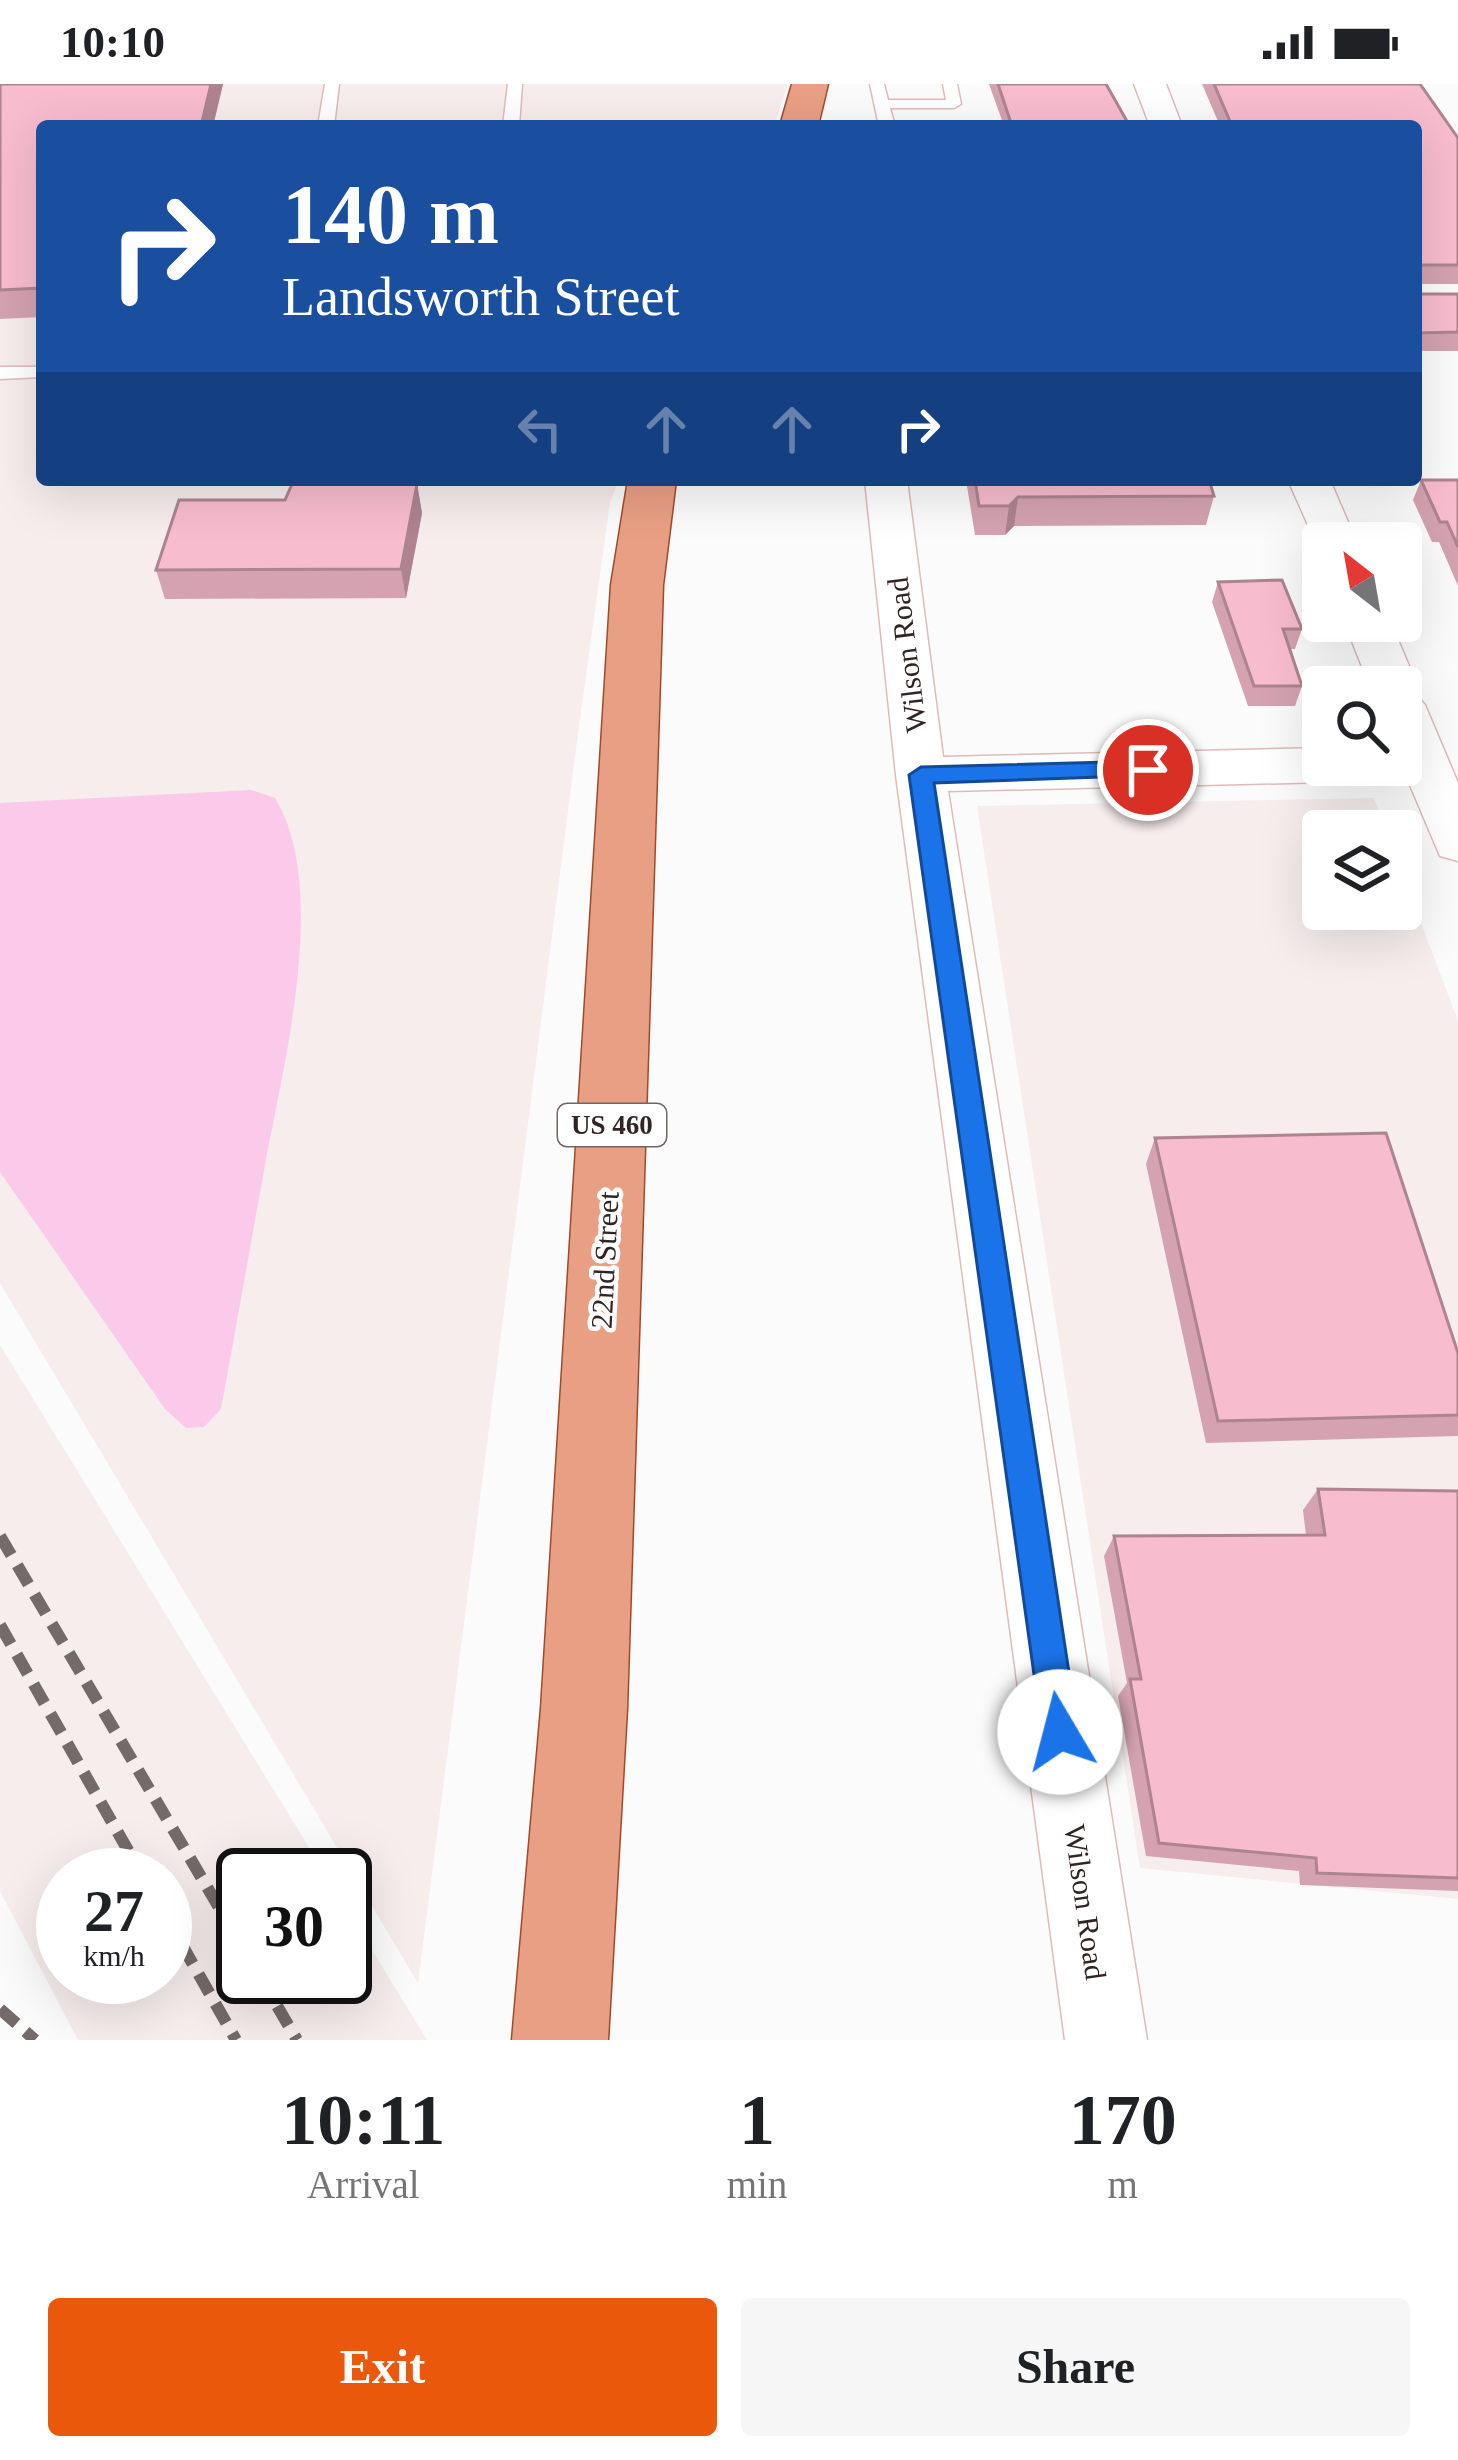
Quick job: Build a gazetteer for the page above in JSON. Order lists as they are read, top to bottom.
{
  "streets": {
    "main road": ["US 460", "22nd Street"],
    "street": ["Wilson Road"]
  },
  "north": "top left",
  "page": {
    "status": "10:10",
    "turn": ["140 m", "Landsworth Street"],
    "speed": "27 km/h",
    "limit": "30",
    "eta": [
      "10:11",
      "Arrival",
      "1",
      "min",
      "170",
      "m"
    ],
    "buttons": ["Exit", "Share"]
  }
}
